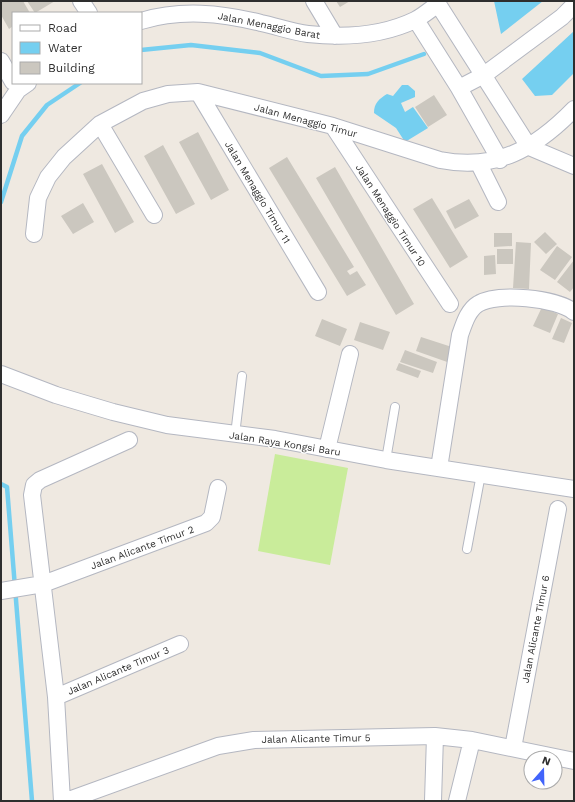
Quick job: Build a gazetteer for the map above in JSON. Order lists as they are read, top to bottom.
{
  "streets": {
    "street": [
      "Jalan Menaggio Barat",
      "Jalan Menaggio Timur",
      "Jalan Menaggio Timur 11",
      "Jalan Menaggio Timur 10",
      "Jalan Raya Kongsi Baru",
      "Jalan Alicante Timur 2",
      "Jalan Alicante Timur 6",
      "Jalan Alicante Timur 3",
      "Jalan Alicante Timur 5"
    ]
  },
  "crossings": [
    ["Jalan Menaggio Timur", "Jalan Menaggio Timur 11"],
    ["Jalan Menaggio Timur", "Jalan Menaggio Timur 10"],
    ["Jalan Alicante Timur 6", "Jalan Alicante Timur 5"]
  ],
  "legend": ["Road", "Water", "Building"],
  "north": "top"
}
